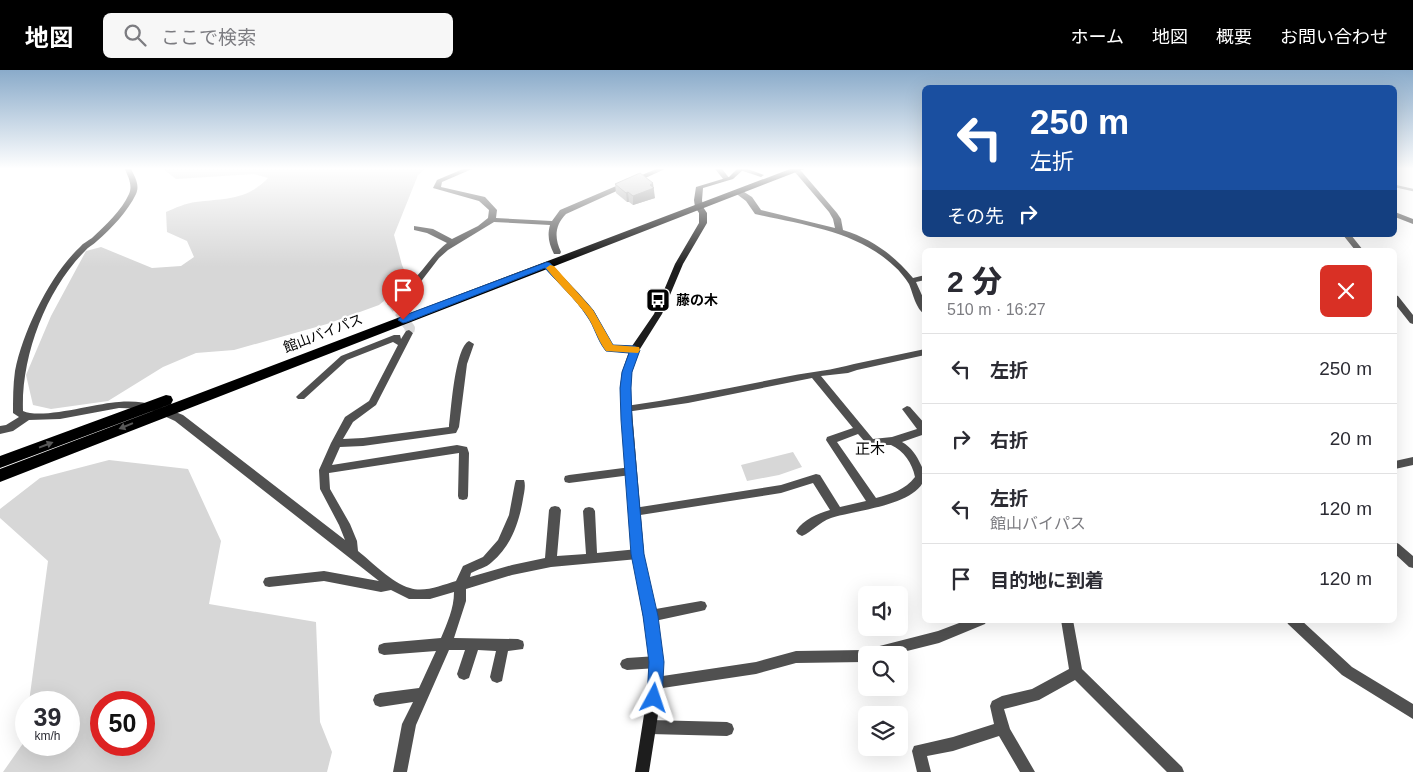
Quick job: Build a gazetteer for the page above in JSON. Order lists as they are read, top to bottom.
{
  "streets": {
    "highway": ["館山バイパス"]
  },
  "districts": ["正木"],
  "places": {
    "bus stop": ["藤の木"]
  },
  "page": {
    "header": "地図",
    "search": "ここで検索",
    "nav": [
      "ホーム",
      "地図",
      "概要",
      "お問い合わせ"
    ],
    "turn": ["250 m", "左折"],
    "then": "その先",
    "heading": ["2 分", "510 m · 16:27"],
    "list": [
      {
        "name": "左折",
        "value": "250 m"
      },
      {
        "name": "右折",
        "value": "20 m"
      },
      {
        "name": "左折",
        "note": "館山バイパス",
        "value": "120 m"
      },
      {
        "name": "目的地に到着",
        "value": "120 m"
      }
    ],
    "speed": "39 km/h",
    "limit": "50"
  }
}
